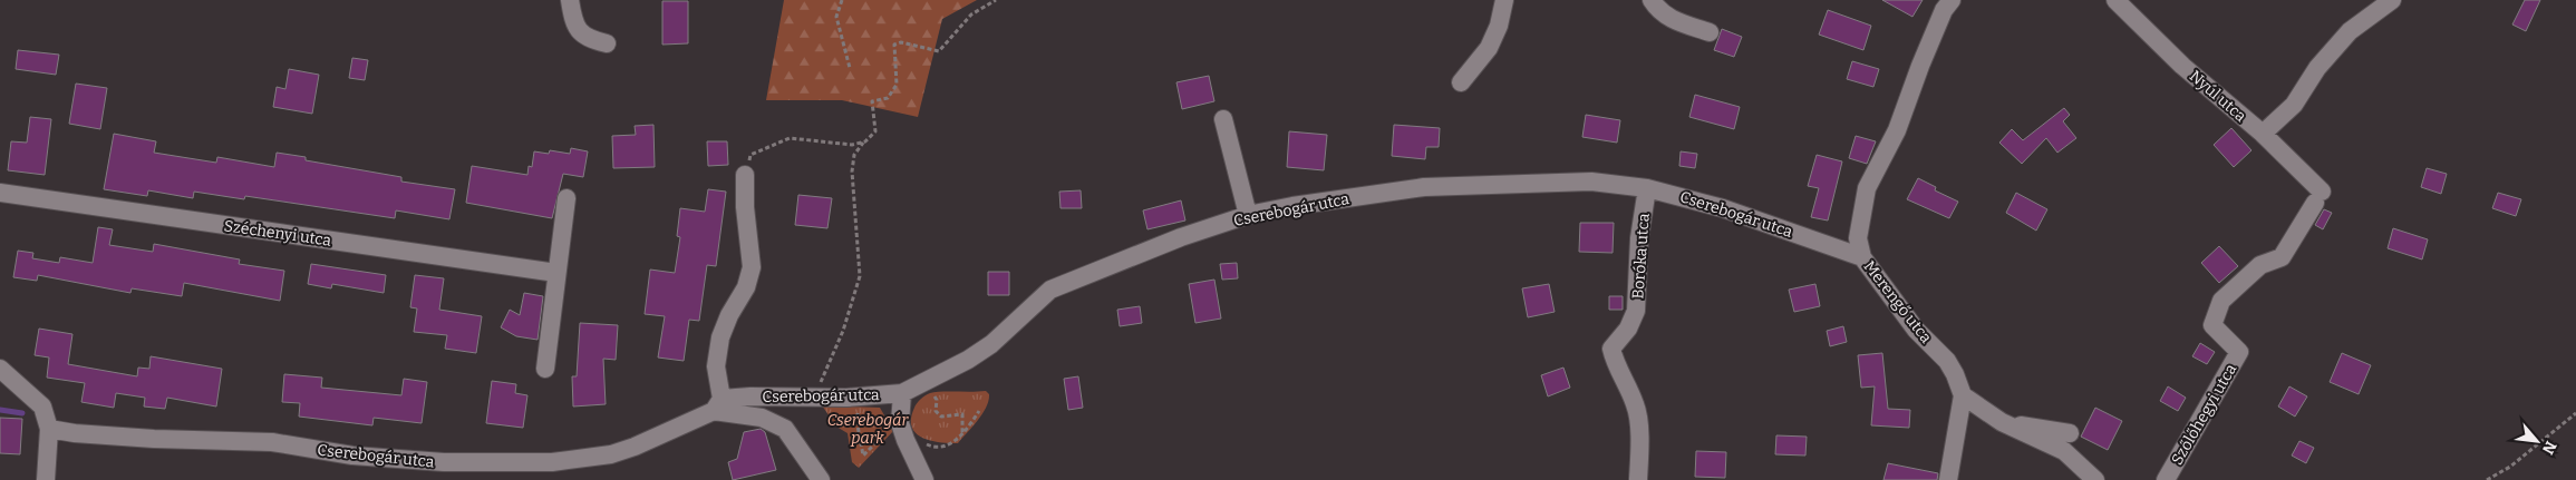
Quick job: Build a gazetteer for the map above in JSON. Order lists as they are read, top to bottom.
{
  "streets": {
    "street": [
      "Nyúl utca",
      "Cserebogár utca",
      "Széchenyi utca",
      "Boróka utca",
      "Merengő utca",
      "Szőlőhegyi utca"
    ]
  },
  "crossings": [
    ["Nyúl utca", "Szőlőhegyi utca"],
    ["Cserebogár utca", "Boróka utca"],
    ["Cserebogár utca", "Merengő utca"]
  ],
  "parks": ["Cserebogár park"],
  "north": "bottom right"
}
